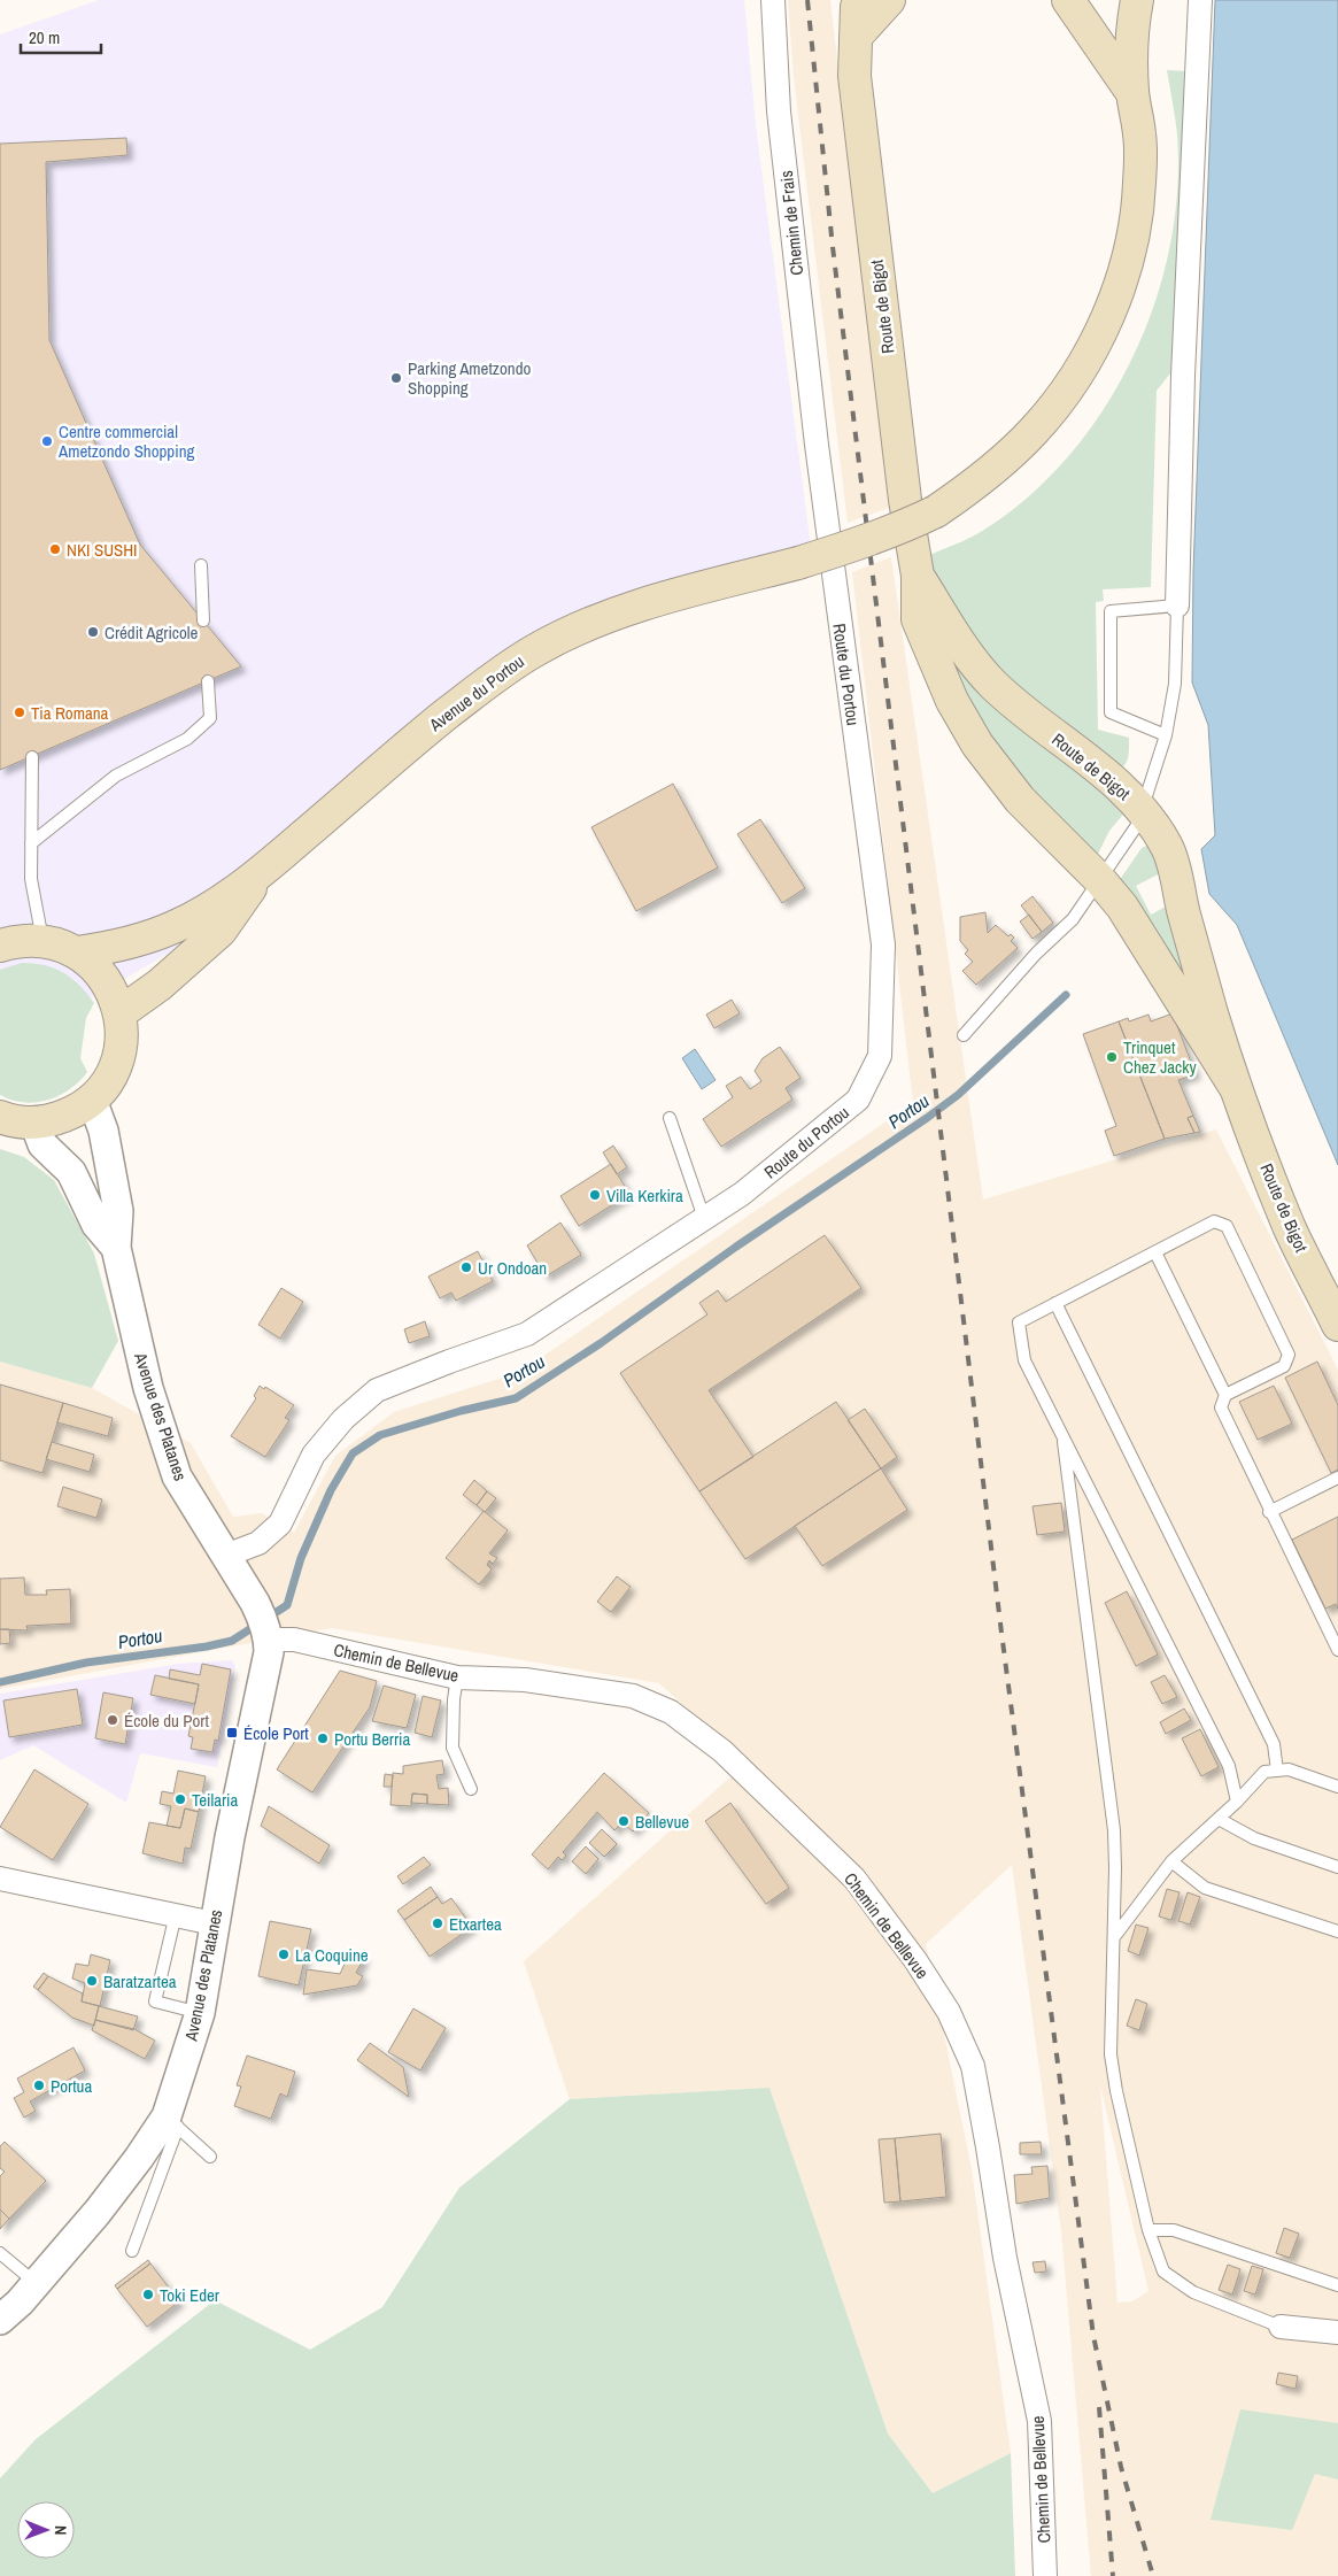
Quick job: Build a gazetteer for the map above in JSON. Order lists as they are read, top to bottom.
{
  "streets": {
    "main road": ["Route de Bigot", "Avenue du Portou"],
    "street": [
      "Chemin de Frais",
      "Route du Portou",
      "Avenue des Platanes",
      "Chemin de Bellevue"
    ]
  },
  "crossings": [
    ["Chemin de Frais", "Route du Portou"],
    ["Route du Portou", "Avenue des Platanes"],
    ["Avenue des Platanes", "Chemin de Bellevue"]
  ],
  "water": ["Portou"],
  "places": {
    "other": [
      "Parking Ametzondo Shopping",
      "Centre commercial Ametzondo Shopping",
      "NKI SUSHI",
      "Crédit Agricole",
      "Tia Romana",
      "Trinquet Chez Jacky",
      "Villa Kerkira",
      "Ur Ondoan",
      "École du Port",
      "Portu Berria",
      "Teilaria",
      "Bellevue",
      "Etxartea",
      "La Coquine",
      "Baratzartea",
      "Portua",
      "Toki Eder"
    ],
    "transit": ["École Port"]
  },
  "scale_bar": "20 m",
  "north": "right"
}
